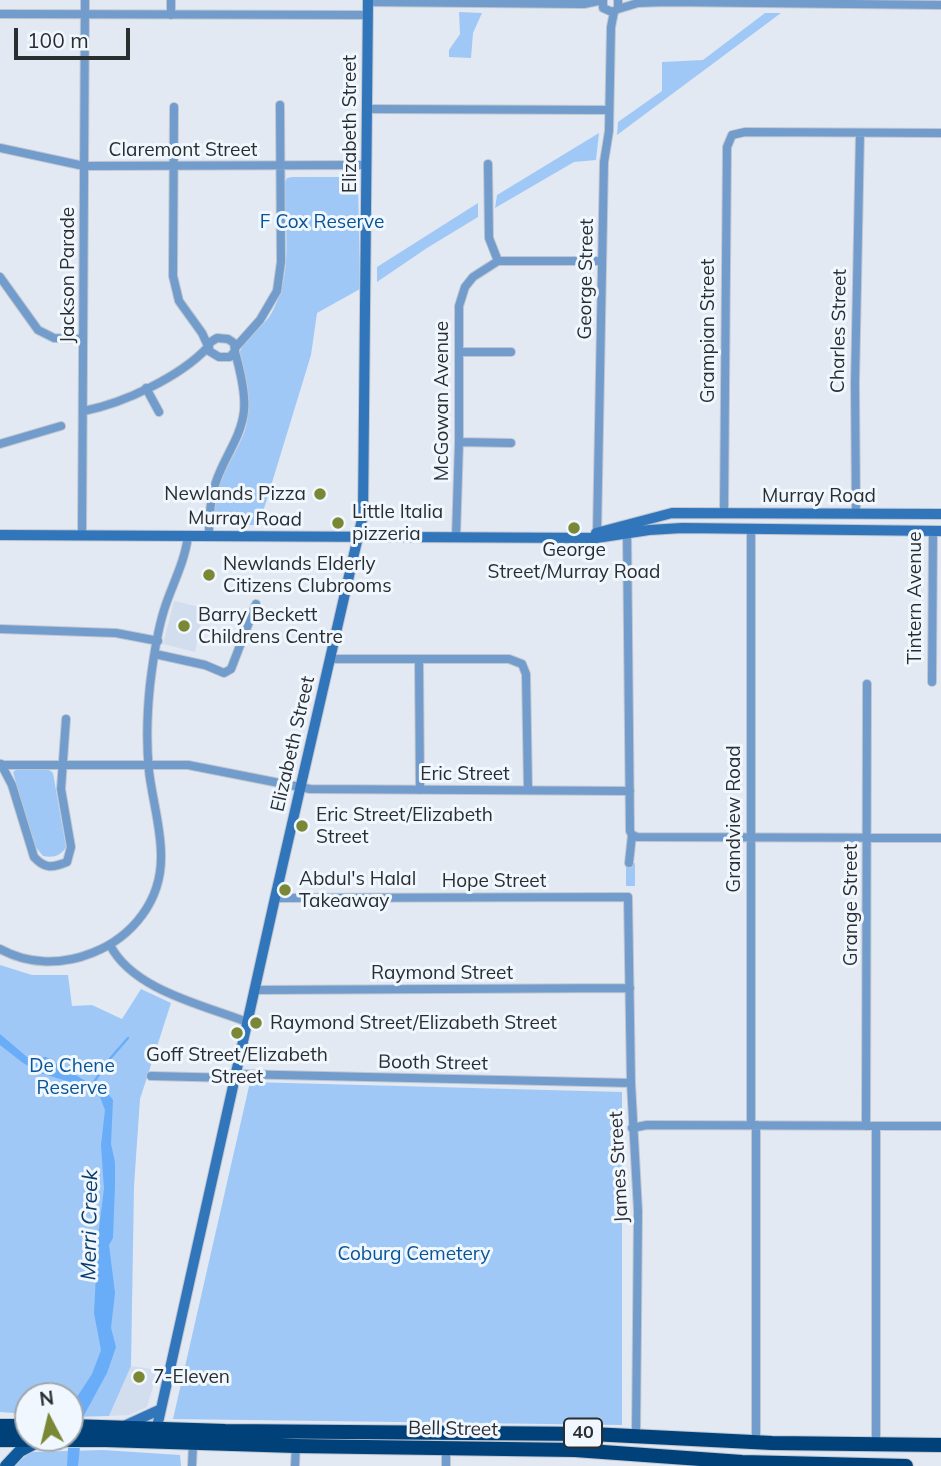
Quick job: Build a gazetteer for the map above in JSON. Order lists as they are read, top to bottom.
{
  "streets": {
    "highway": ["Bell Street", "40"],
    "main road": [
      "Elizabeth Street",
      "Grampian Street",
      "Charles Street",
      "Murray Road",
      "Tintern Avenue",
      "Grandview Road"
    ],
    "street": [
      "Claremont Street",
      "Jackson Parade",
      "George Street",
      "McGowan Avenue",
      "Eric Street",
      "Hope Street",
      "Grange Street",
      "Raymond Street",
      "Booth Street",
      "James Street"
    ]
  },
  "crossings": [
    ["Elizabeth Street", "Claremont Street"],
    ["Elizabeth Street", "Murray Road"],
    ["Elizabeth Street", "Eric Street"],
    ["Elizabeth Street", "Hope Street"],
    ["Elizabeth Street", "Raymond Street"],
    ["Elizabeth Street", "Booth Street"],
    ["Elizabeth Street", "Bell Street"],
    ["Claremont Street", "Jackson Parade"],
    ["Jackson Parade", "Murray Road"],
    ["George Street", "Murray Road"],
    ["Grampian Street", "Charles Street"],
    ["Grampian Street", "Murray Road"],
    ["Charles Street", "Murray Road"],
    ["McGowan Avenue", "Murray Road"],
    ["Murray Road", "Tintern Avenue"],
    ["Murray Road", "Grandview Road"],
    ["Grandview Road", "Bell Street"],
    ["Hope Street", "James Street"],
    ["Grange Street", "Bell Street"],
    ["Raymond Street", "James Street"],
    ["Booth Street", "James Street"],
    ["James Street", "Bell Street"]
  ],
  "water": ["Merri Creek"],
  "parks": ["F Cox Reserve", "De Chene Reserve", "Coburg Cemetery"],
  "places": [
    "Newlands Pizza",
    "Little Italia pizzeria",
    "George Street/Murray Road",
    "Newlands Elderly Citizens Clubrooms",
    "Barry Beckett Childrens Centre",
    "Eric Street/Elizabeth Street",
    "Abdul's Halal Takeaway",
    "Raymond Street/Elizabeth Street",
    "Goff Street/Elizabeth Street",
    "7-Eleven"
  ],
  "scale_bar": "100 m",
  "north": "top"
}
